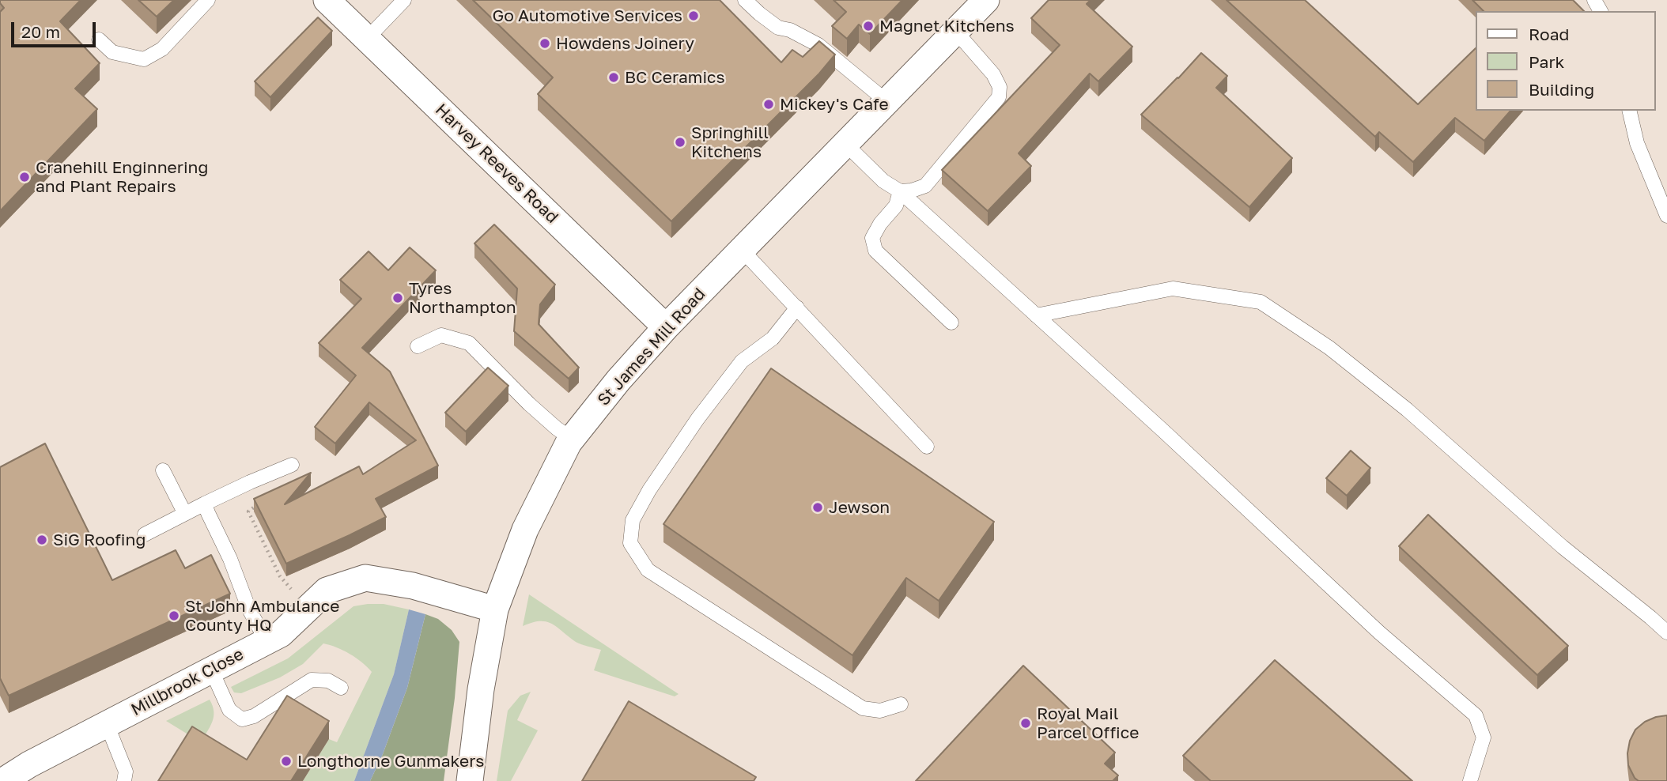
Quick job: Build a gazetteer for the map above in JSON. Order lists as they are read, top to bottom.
{
  "streets": {
    "street": ["Harvey Reeves Road", "St James Mill Road", "Millbrook Close"]
  },
  "crossings": [
    ["Harvey Reeves Road", "St James Mill Road"],
    ["St James Mill Road", "Millbrook Close"]
  ],
  "places": [
    "Go Automotive Services",
    "Magnet Kitchens",
    "Howdens Joinery",
    "BC Ceramics",
    "Mickey's Cafe",
    "Springhill Kitchens",
    "Cranehill Enginnering and Plant Repairs",
    "Tyres Northampton",
    "Jewson",
    "SiG Roofing",
    "St John Ambulance County HQ",
    "Royal Mail Parcel Office",
    "Longthorne Gunmakers"
  ],
  "legend": ["Road", "Park", "Building"],
  "scale_bar": "20 m"
}
